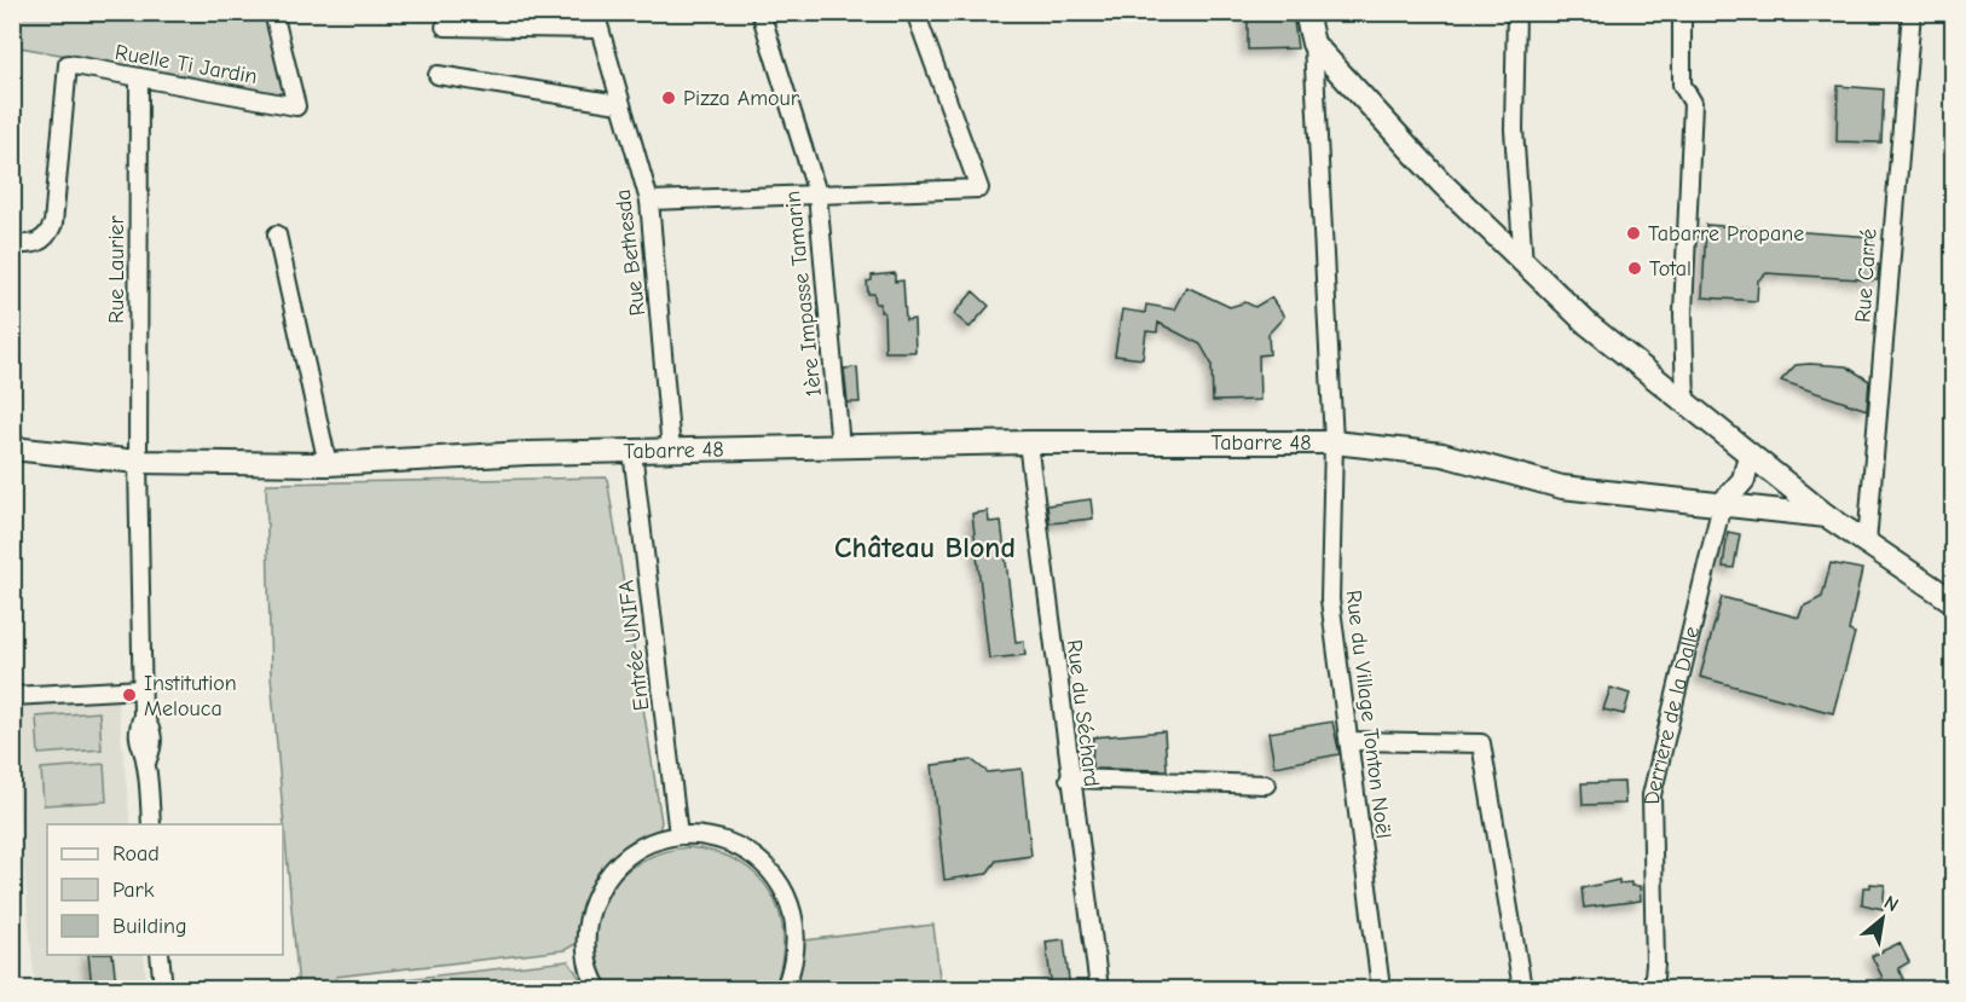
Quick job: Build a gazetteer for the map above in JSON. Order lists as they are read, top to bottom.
{
  "streets": {
    "street": [
      "Ruelle Ti Jardin",
      "Rue Bethesda",
      "Rue Laurier",
      "Rue Carré",
      "1ère Impasse Tamarin",
      "Tabarre 48",
      "Entrée UNIFA",
      "Rue du Séchard",
      "Rue du Village Tonton Noël",
      "Derrière de la Dalle"
    ]
  },
  "crossings": [
    ["Ruelle Ti Jardin", "Rue Laurier"],
    ["Rue Bethesda", "Tabarre 48"],
    ["Rue Laurier", "Tabarre 48"],
    ["1ère Impasse Tamarin", "Tabarre 48"],
    ["Tabarre 48", "Entrée UNIFA"],
    ["Tabarre 48", "Rue du Séchard"],
    ["Tabarre 48", "Rue du Village Tonton Noël"],
    ["Tabarre 48", "Derrière de la Dalle"]
  ],
  "districts": ["Château Blond"],
  "places": [
    "Pizza Amour",
    "Tabarre Propane",
    "Total",
    "Institution Melouca"
  ],
  "legend": ["Road", "Park", "Building"],
  "north": "top right"
}
